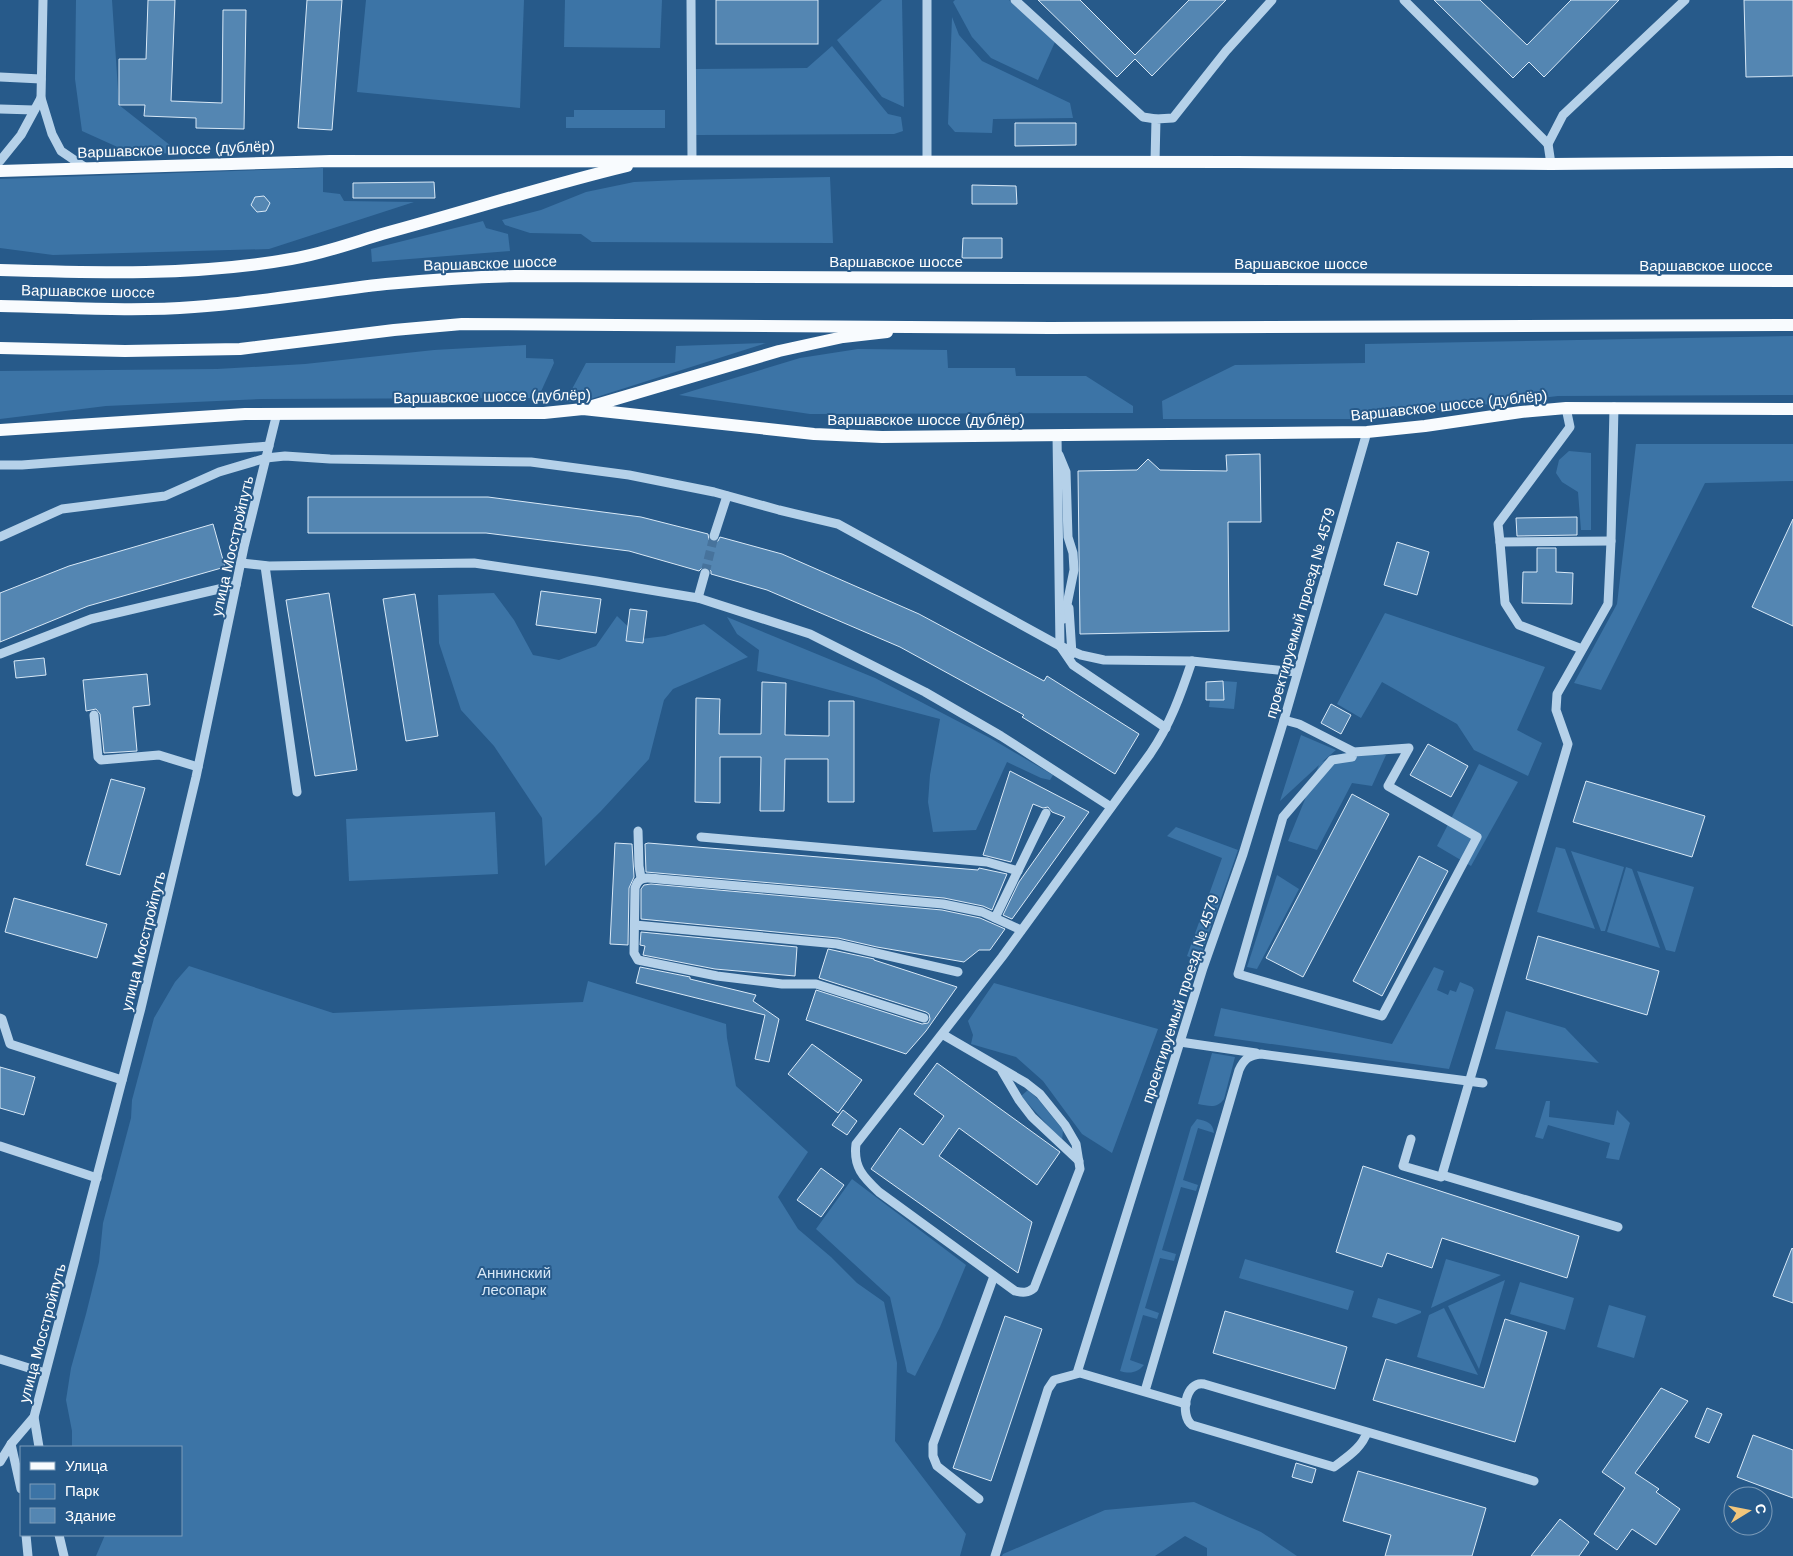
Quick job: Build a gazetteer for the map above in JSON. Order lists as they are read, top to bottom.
{
  "streets": {
    "main road": ["Варшавское шоссе (дублёр)", "Варшавское шоссе"],
    "street": ["улица Мосстройпуть", "проектируемый проезд № 4579"]
  },
  "crossings": [
    ["Варшавское шоссе (дублёр)", "улица Мосстройпуть"],
    ["Варшавское шоссе (дублёр)", "проектируемый проезд № 4579"]
  ],
  "parks": ["Аннинский лесопарк"],
  "legend": ["Улица", "Парк", "Здание"],
  "north": "right"
}
